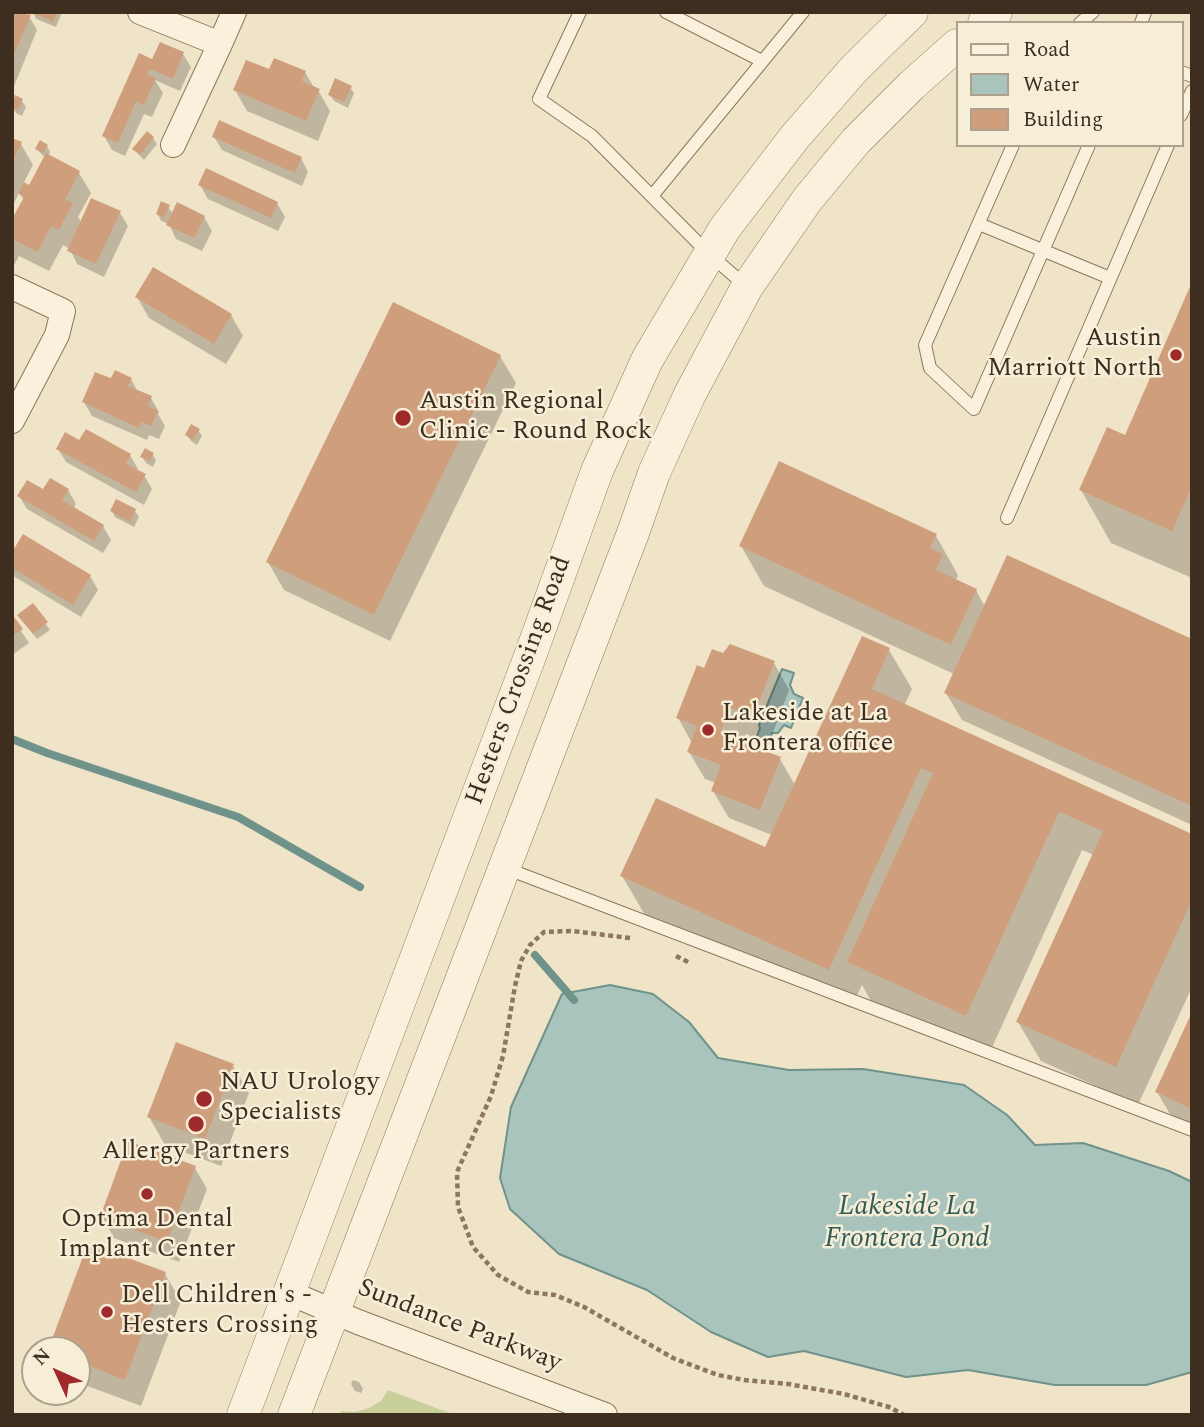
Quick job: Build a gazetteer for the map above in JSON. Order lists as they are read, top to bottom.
{
  "streets": {
    "street": ["Hesters Crossing Road", "Sundance Parkway"]
  },
  "crossings": [
    ["Hesters Crossing Road", "Sundance Parkway"]
  ],
  "water": ["Lakeside La Frontera Pond"],
  "places": [
    "Austin Marriott North",
    "Austin Regional Clinic - Round Rock",
    "Lakeside at La Frontera office",
    "NAU Urology Specialists",
    "Allergy Partners",
    "Optima Dental Implant Center",
    "Dell Children's - Hesters Crossing"
  ],
  "legend": ["Road", "Water", "Building"],
  "north": "top left"
}
